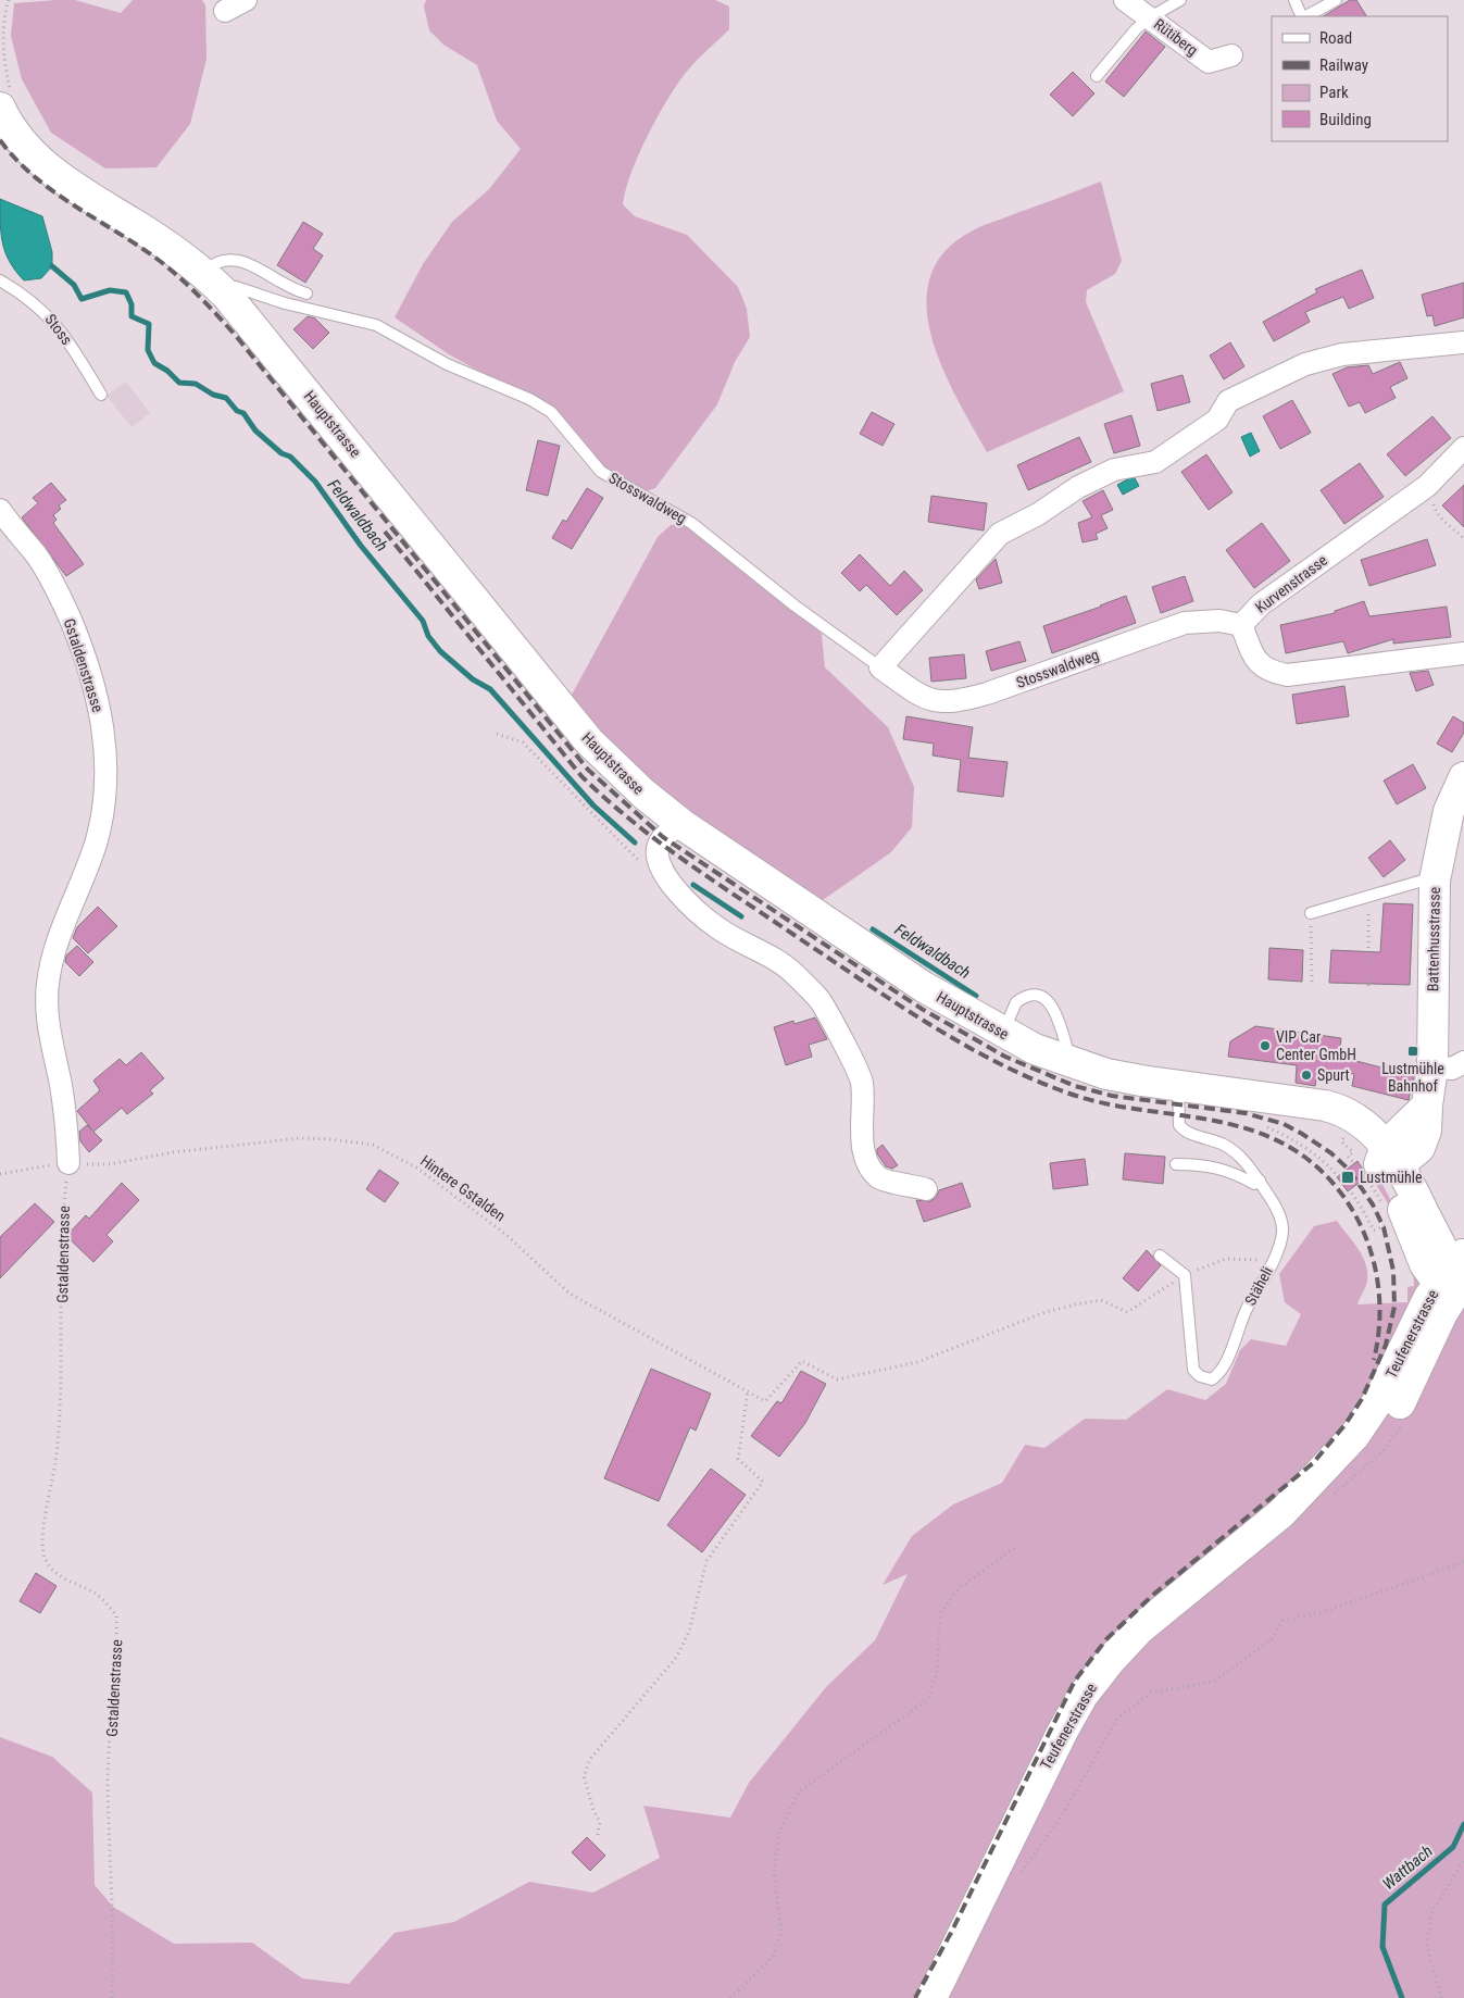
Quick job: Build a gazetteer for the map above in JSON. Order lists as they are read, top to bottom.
{
  "streets": {
    "street": [
      "Rütiberg",
      "Hauptstrasse",
      "Stosswaldweg",
      "Kurvenstrasse",
      "Gstaldenstrasse",
      "Battenhusstrasse",
      "Teufenerstrasse"
    ],
    "lane": ["Stoss", "Stäheli"],
    "path": ["Hintere Gstalden"]
  },
  "crossings": [
    ["Hauptstrasse", "Stosswaldweg"],
    ["Hauptstrasse", "Battenhusstrasse"],
    ["Hauptstrasse", "Stäheli"],
    ["Hauptstrasse", "Teufenerstrasse"],
    ["Stosswaldweg", "Kurvenstrasse"],
    ["Gstaldenstrasse", "Hintere Gstalden"],
    ["Battenhusstrasse", "Teufenerstrasse"],
    ["Hintere Gstalden", "Stäheli"]
  ],
  "water": ["Feldwaldbach", "Wattbach"],
  "places": {
    "other": ["VIP Car Center GmbH", "Spurt"],
    "transit": ["Lustmühle Bahnhof", "Lustmühle"]
  },
  "legend": [
    "Road",
    "Railway",
    "Park",
    "Building"
  ]
}
